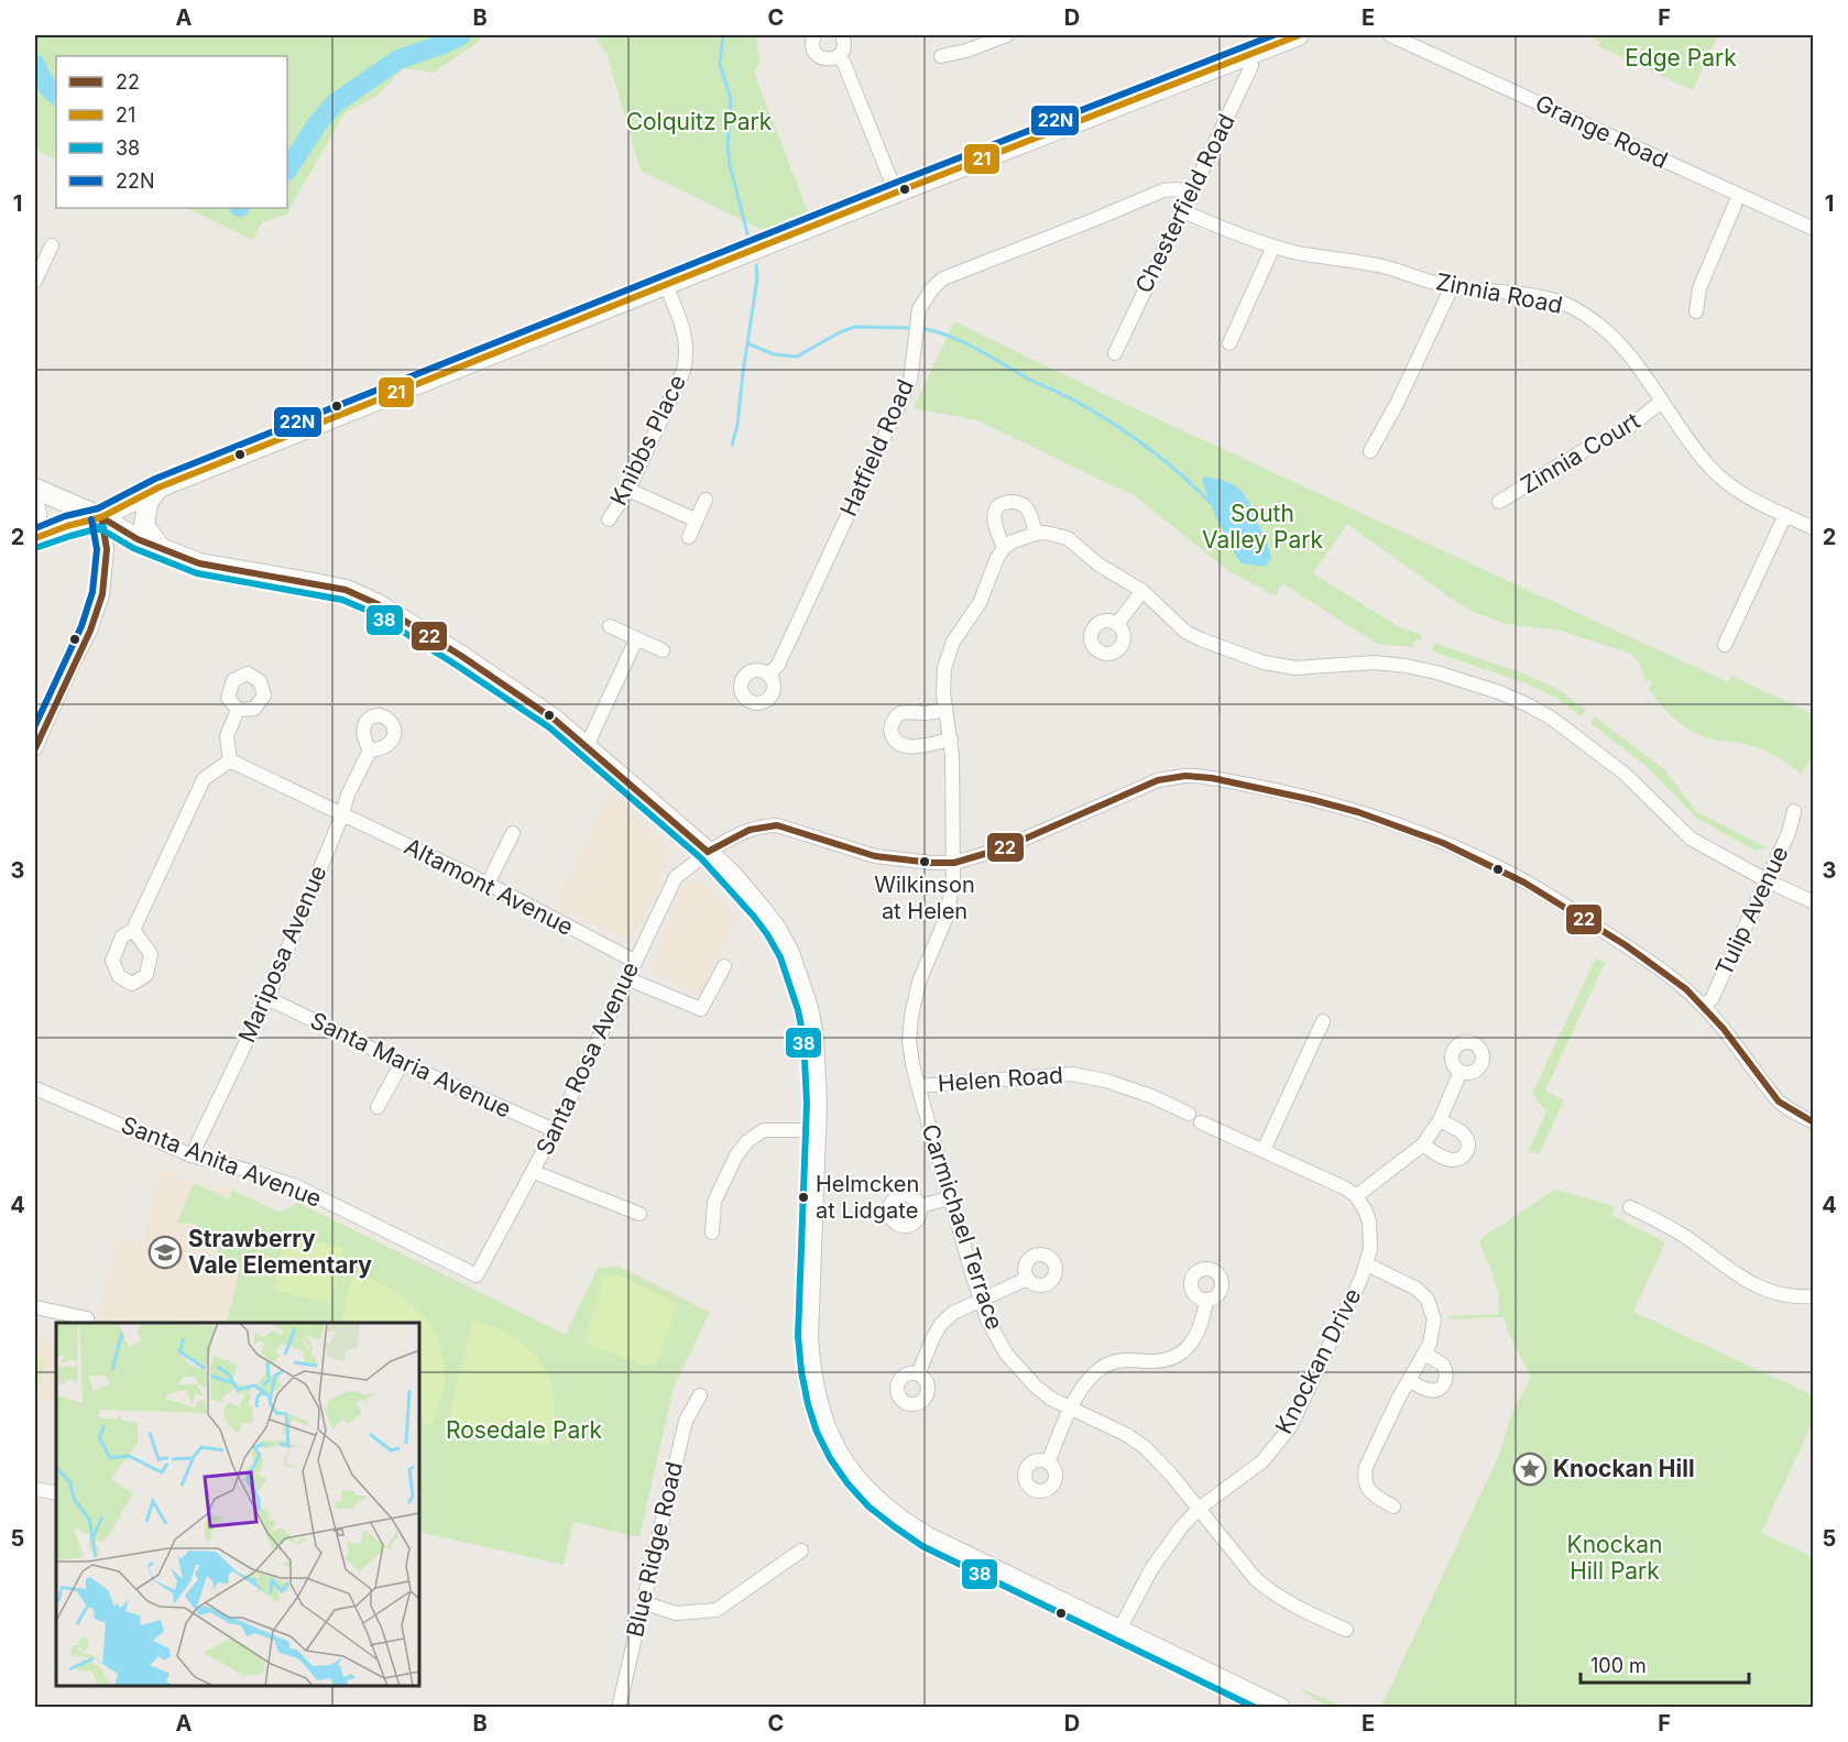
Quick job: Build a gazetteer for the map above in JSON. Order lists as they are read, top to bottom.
{
  "streets": {
    "street": [
      "Grange Road",
      "Chesterfield Road",
      "Zinnia Road",
      "Knibbs Place",
      "Hatfield Road",
      "Zinnia Court",
      "Altamont Avenue",
      "Tulip Avenue",
      "Mariposa Avenue",
      "Santa Rosa Avenue",
      "Santa Maria Avenue",
      "Helen Road",
      "Santa Anita Avenue",
      "Carmichael Terrace",
      "Knockan Drive",
      "Blue Ridge Road"
    ]
  },
  "crossings": [
    ["Chesterfield Road", "Zinnia Road"],
    ["Chesterfield Road", "Hatfield Road"],
    ["Zinnia Road", "Zinnia Court"],
    ["Altamont Avenue", "Mariposa Avenue"],
    ["Altamont Avenue", "Santa Rosa Avenue"],
    ["Mariposa Avenue", "Santa Maria Avenue"],
    ["Mariposa Avenue", "Santa Anita Avenue"],
    ["Santa Rosa Avenue", "Santa Maria Avenue"],
    ["Santa Rosa Avenue", "Helen Road"],
    ["Santa Rosa Avenue", "Santa Anita Avenue"],
    ["Helen Road", "Carmichael Terrace"],
    ["Carmichael Terrace", "Knockan Drive"]
  ],
  "parks": [
    "Edge Park",
    "Colquitz Park",
    "South Valley Park",
    "Rosedale Park",
    "Knockan Hill Park"
  ],
  "places": {
    "other": ["Wilkinson at Helen", "Helmcken at Lidgate"],
    "school or university": ["Strawberry Vale Elementary"],
    "place": ["Knockan Hill"]
  },
  "lines": [
    "transit line 21",
    "transit line 22N",
    "transit line 22",
    "transit line 38"
  ],
  "legend": [
    "22",
    "21",
    "38",
    "22N"
  ],
  "scale_bar": "100 m",
  "grid": {
    "columns": [
      "A",
      "B",
      "C",
      "D",
      "E",
      "F"
    ],
    "rows": [
      "1",
      "2",
      "3",
      "4",
      "5"
    ]
  }
}
